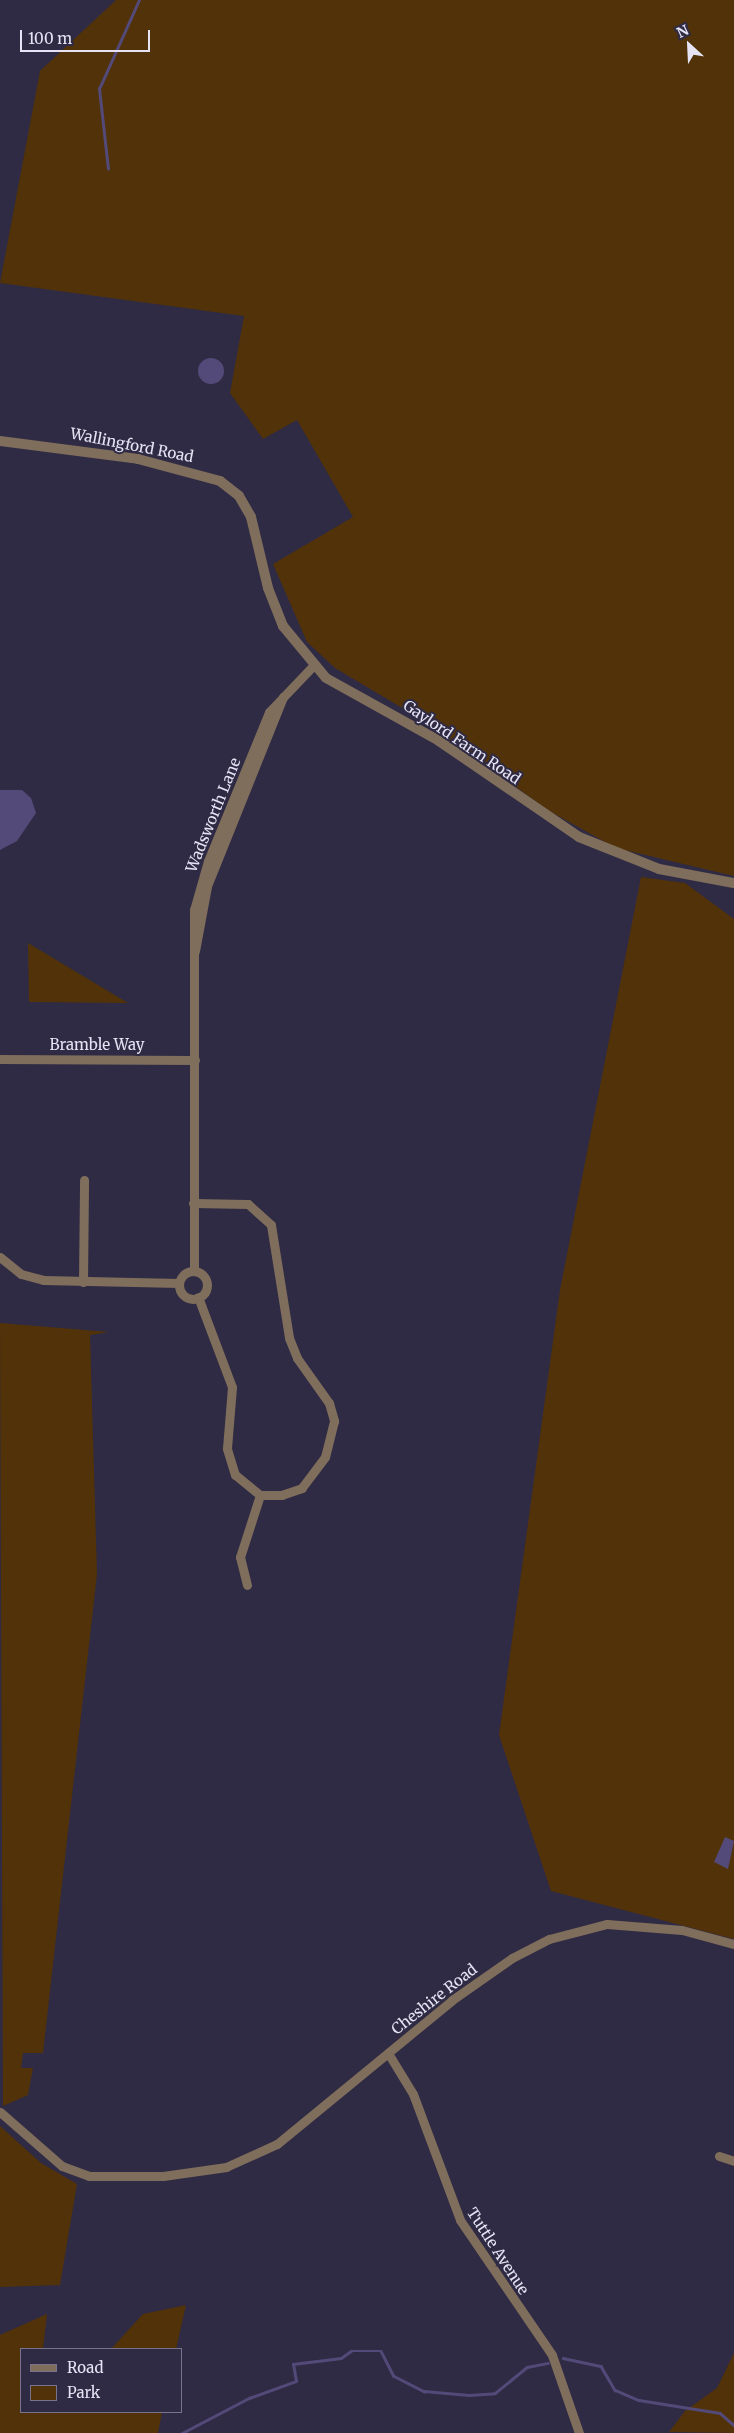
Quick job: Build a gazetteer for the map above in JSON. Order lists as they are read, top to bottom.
{
  "streets": {
    "street": [
      "Wallingford Road",
      "Gaylord Farm Road",
      "Wadsworth Lane",
      "Bramble Way",
      "Cheshire Road",
      "Tuttle Avenue"
    ]
  },
  "crossings": [
    ["Wallingford Road", "Gaylord Farm Road"],
    ["Gaylord Farm Road", "Wadsworth Lane"],
    ["Wadsworth Lane", "Bramble Way"],
    ["Cheshire Road", "Tuttle Avenue"]
  ],
  "legend": ["Road", "Park"],
  "scale_bar": "100 m",
  "north": "top left"
}
